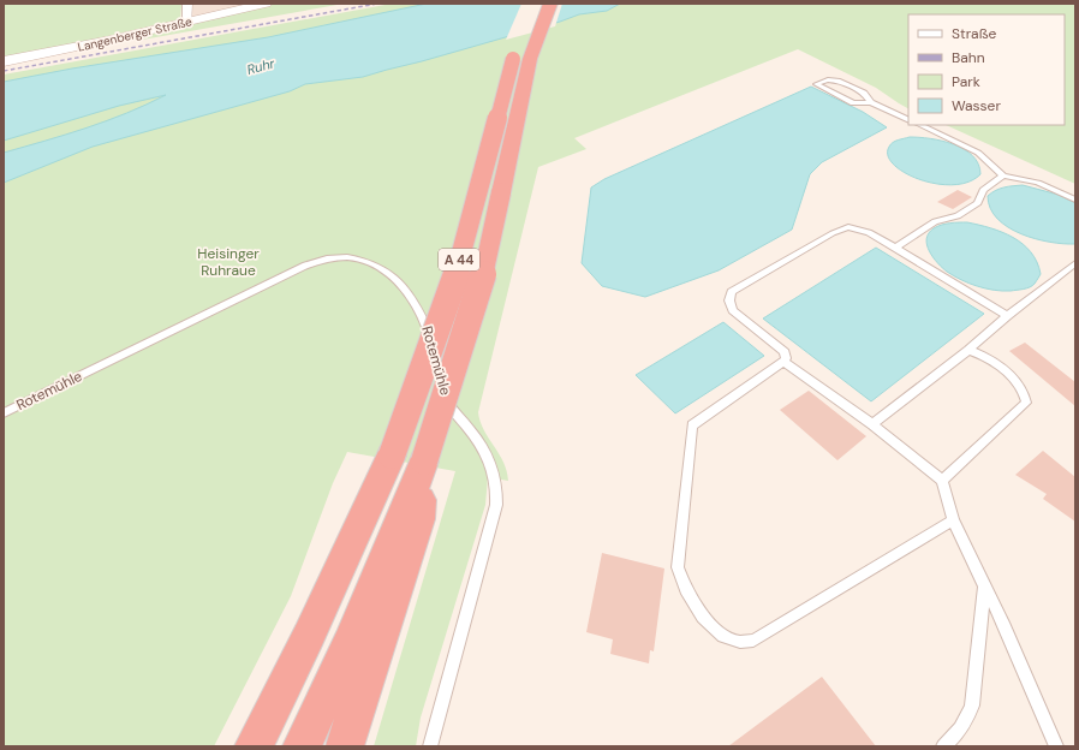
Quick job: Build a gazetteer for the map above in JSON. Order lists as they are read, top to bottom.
{
  "streets": {
    "highway": ["A 44"],
    "main road": ["Langenberger Straße"],
    "lane": ["Rotemühle"]
  },
  "water": ["Ruhr"],
  "parks": ["Heisinger Ruhraue"],
  "legend": [
    "Straße",
    "Bahn",
    "Park",
    "Wasser"
  ]
}
